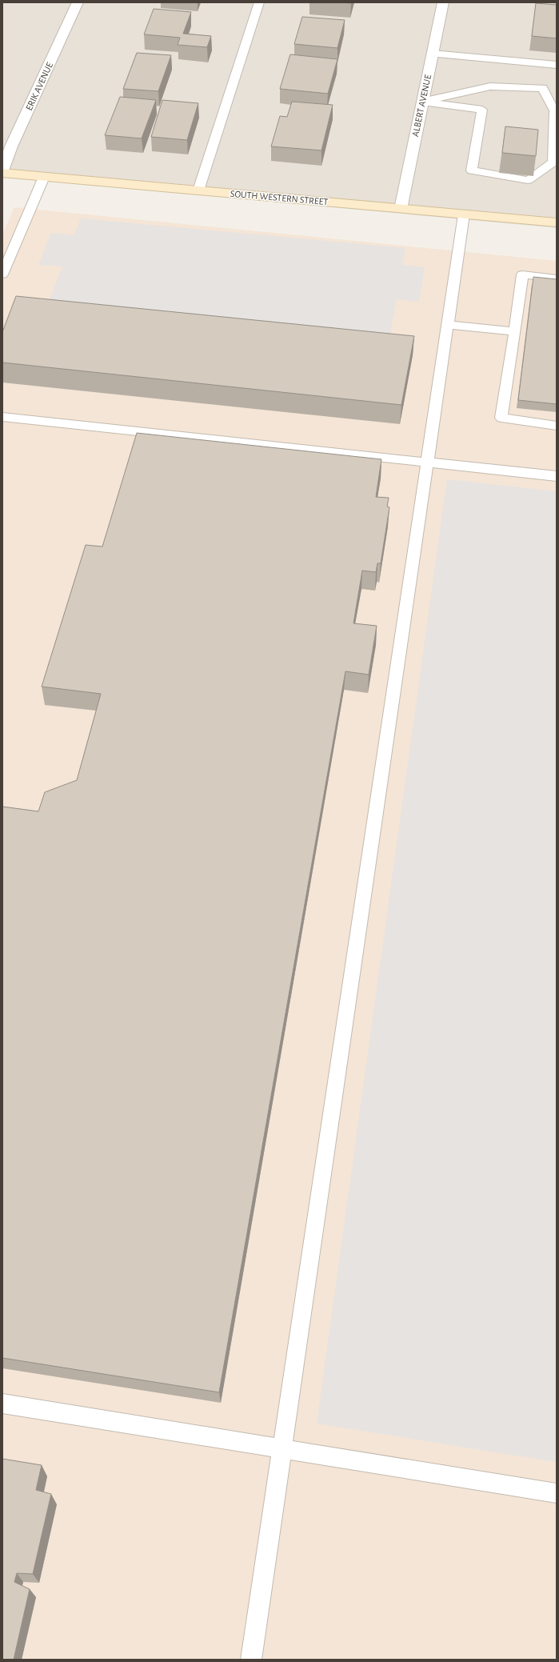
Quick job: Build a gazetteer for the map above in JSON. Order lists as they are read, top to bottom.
{
  "streets": {
    "main road": ["SOUTH WESTERN STREET"],
    "street": ["ERIK AVENUE", "ALBERT AVENUE"]
  },
  "crossings": [
    ["ALBERT AVENUE", "SOUTH WESTERN STREET"]
  ]
}
